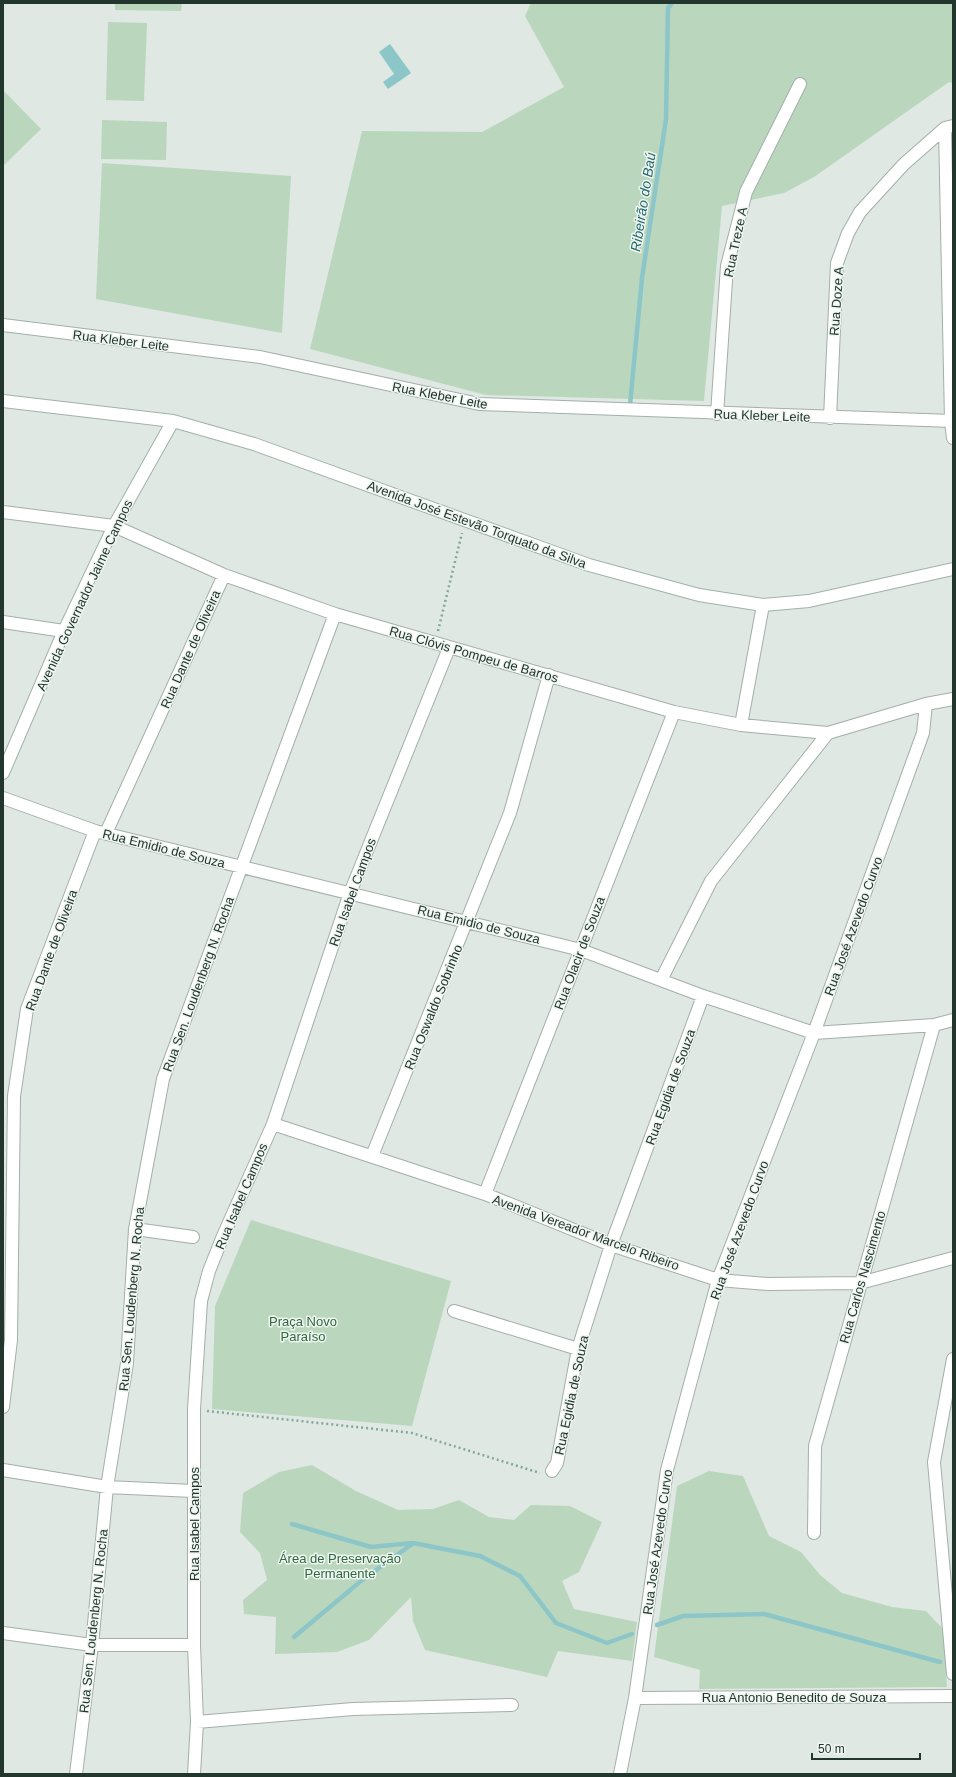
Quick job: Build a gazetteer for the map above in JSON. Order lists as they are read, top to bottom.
{
  "streets": {
    "street": [
      "Rua Treze A",
      "Rua Doze A",
      "Rua Kleber Leite",
      "Avenida José Estevão Torquato da Silva",
      "Avenida Governador Jaime Campos",
      "Rua Dante de Oliveira",
      "Rua Clóvis Pompeu de Barros",
      "Rua Emidio de Souza",
      "Rua Isabel Campos",
      "Rua José Azevedo Curvo",
      "Rua Olacir de Souza",
      "Rua Sen. Loudenberg N. Rocha",
      "Rua Oswaldo Sobrinho",
      "Rua Egidia de Souza",
      "Avenida Vereador Marcelo Ribeiro",
      "Rua Carlos Nascimento",
      "Rua Antonio Benedito de Souza"
    ]
  },
  "crossings": [
    ["Rua Treze A", "Rua Kleber Leite"],
    ["Rua Doze A", "Rua Kleber Leite"],
    ["Avenida José Estevão Torquato da Silva", "Avenida Governador Jaime Campos"],
    ["Avenida Governador Jaime Campos", "Rua Clóvis Pompeu de Barros"],
    ["Rua Dante de Oliveira", "Rua Clóvis Pompeu de Barros"],
    ["Rua Dante de Oliveira", "Rua Emidio de Souza"],
    ["Rua Clóvis Pompeu de Barros", "Rua Isabel Campos"],
    ["Rua Clóvis Pompeu de Barros", "Rua José Azevedo Curvo"],
    ["Rua Clóvis Pompeu de Barros", "Rua Olacir de Souza"],
    ["Rua Clóvis Pompeu de Barros", "Rua Sen. Loudenberg N. Rocha"],
    ["Rua Clóvis Pompeu de Barros", "Rua Oswaldo Sobrinho"],
    ["Rua Emidio de Souza", "Rua Isabel Campos"],
    ["Rua Emidio de Souza", "Rua José Azevedo Curvo"],
    ["Rua Emidio de Souza", "Rua Olacir de Souza"],
    ["Rua Emidio de Souza", "Rua Sen. Loudenberg N. Rocha"],
    ["Rua Emidio de Souza", "Rua Oswaldo Sobrinho"],
    ["Rua Emidio de Souza", "Rua Egidia de Souza"],
    ["Rua Emidio de Souza", "Rua Carlos Nascimento"],
    ["Rua Isabel Campos", "Rua Egidia de Souza"],
    ["Rua Isabel Campos", "Avenida Vereador Marcelo Ribeiro"],
    ["Rua José Azevedo Curvo", "Avenida Vereador Marcelo Ribeiro"],
    ["Rua José Azevedo Curvo", "Rua Antonio Benedito de Souza"],
    ["Rua Olacir de Souza", "Avenida Vereador Marcelo Ribeiro"],
    ["Rua Oswaldo Sobrinho", "Avenida Vereador Marcelo Ribeiro"],
    ["Rua Egidia de Souza", "Avenida Vereador Marcelo Ribeiro"],
    ["Avenida Vereador Marcelo Ribeiro", "Rua Carlos Nascimento"]
  ],
  "water": ["Ribeirão do Baú"],
  "parks": ["Praça Novo Paraíso", "Área de Preservação Permanente"],
  "scale_bar": "50 m"
}
